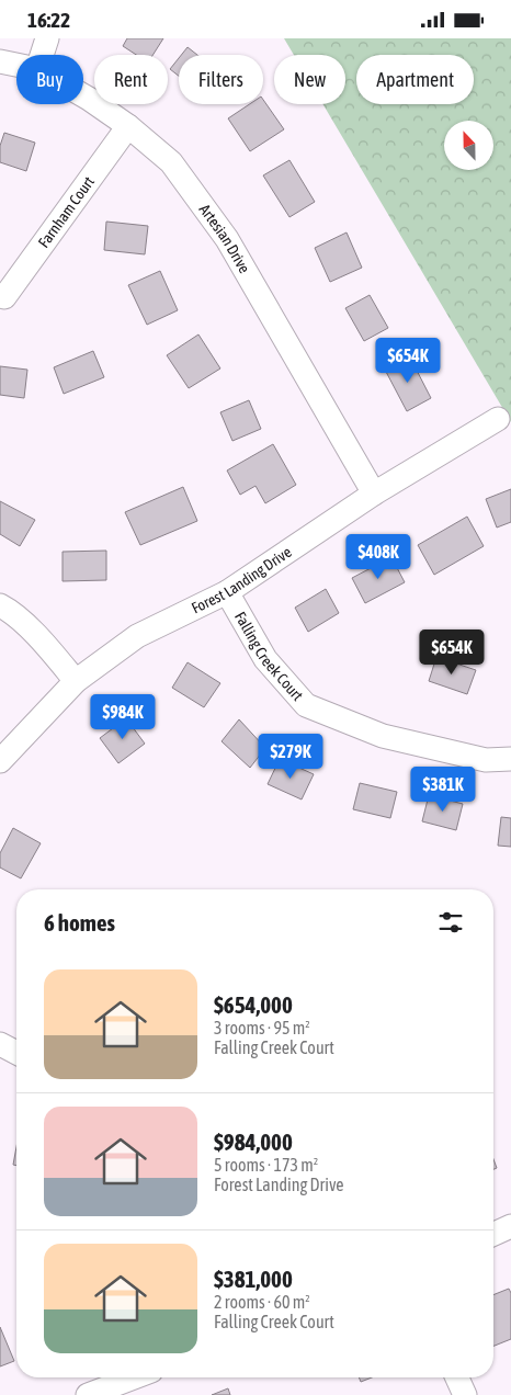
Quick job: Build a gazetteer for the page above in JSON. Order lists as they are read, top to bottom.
{
  "streets": {
    "street": [
      "Farnham Court",
      "Artesian Drive",
      "Forest Landing Drive",
      "Falling Creek Court"
    ]
  },
  "crossings": [
    ["Farnham Court", "Artesian Drive"],
    ["Artesian Drive", "Forest Landing Drive"],
    ["Forest Landing Drive", "Falling Creek Court"]
  ],
  "north": "top",
  "page": {
    "status": "16:22",
    "chip": [
      "Buy",
      "Rent",
      "Filters",
      "New",
      "Apartment"
    ],
    "price": [
      "$654K",
      "$408K",
      "$654K",
      "$984K",
      "$279K",
      "$381K"
    ],
    "heading": "6 homes",
    "list": [
      {
        "name": "$654,000",
        "note": "3 rooms · 95 m² · Falling Creek Court"
      },
      {
        "name": "$984,000",
        "note": "5 rooms · 173 m² · Forest Landing Drive"
      },
      {
        "name": "$381,000",
        "note": "2 rooms · 60 m² · Falling Creek Court"
      }
    ]
  }
}
